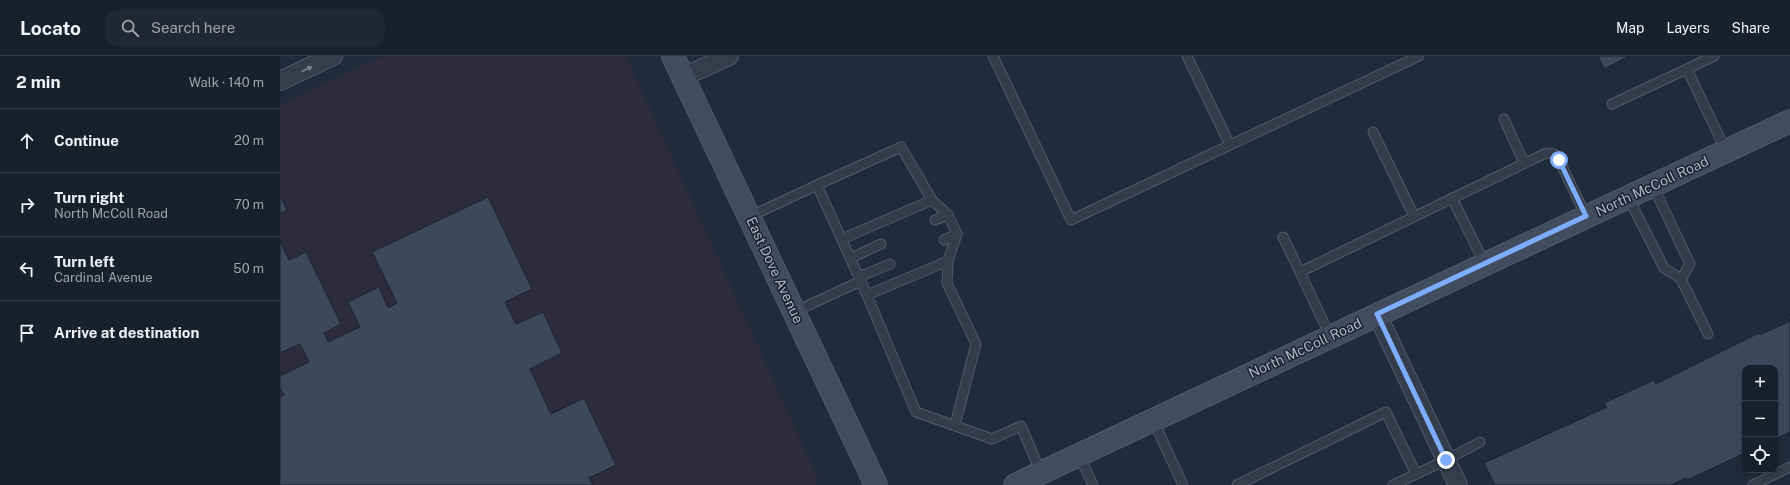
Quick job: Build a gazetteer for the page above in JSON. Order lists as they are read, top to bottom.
{
  "streets": {
    "main road": ["North McColl Road", "East Dove Avenue"]
  },
  "page": {
    "header": "Locato",
    "search": "Search here",
    "nav": ["Map", "Layers", "Share"],
    "heading": ["2 min", "Walk · 140 m"],
    "list": [
      ["Continue", "20 m"],
      ["Turn right", "North McColl Road", "70 m"],
      ["Turn left", "Cardinal Avenue", "50 m"],
      "Arrive at destination"
    ],
    "map_buttons": ["+", "−"]
  }
}
